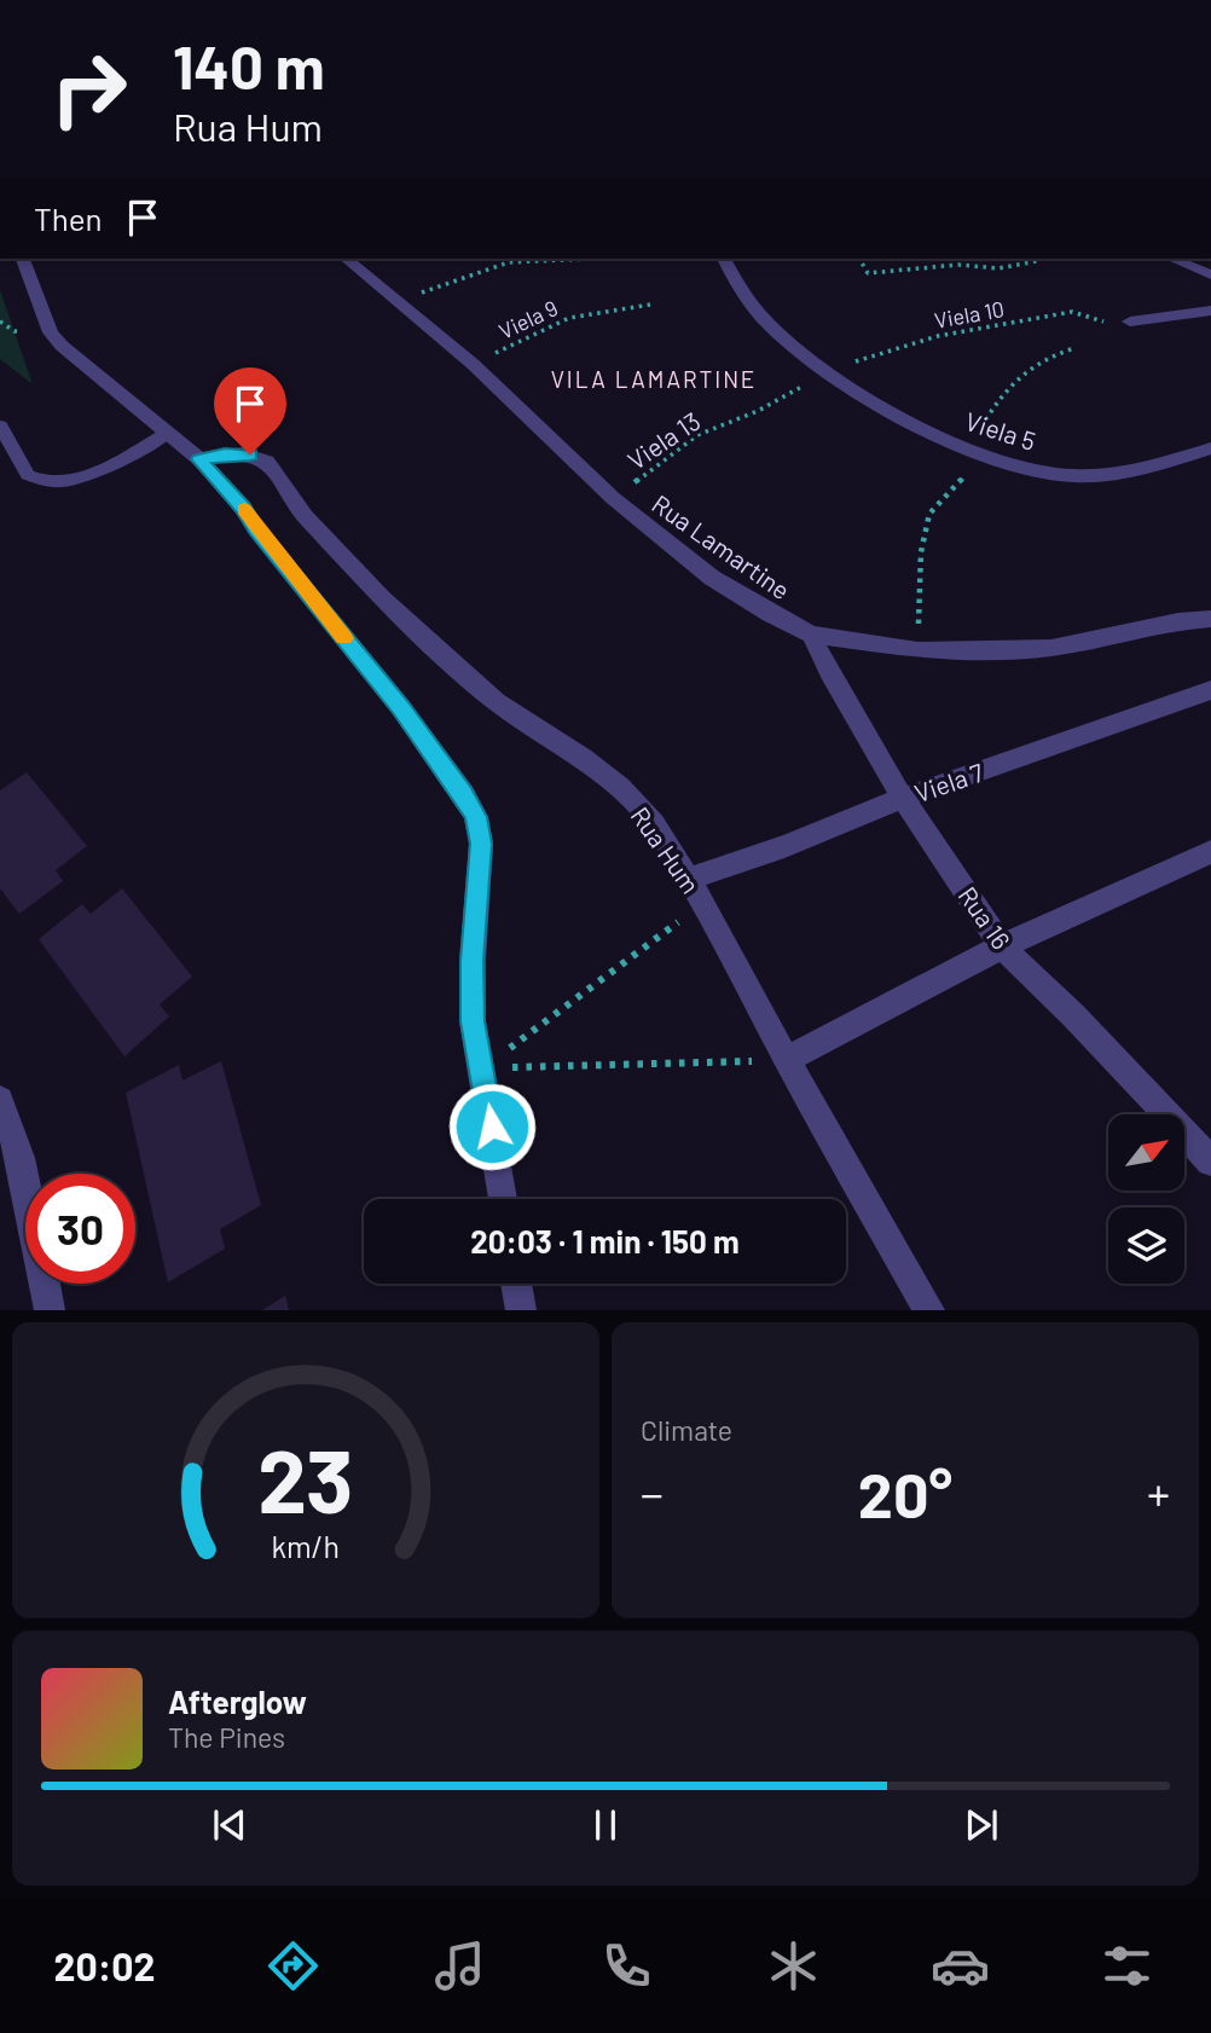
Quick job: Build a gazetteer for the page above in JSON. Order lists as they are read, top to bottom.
{
  "streets": {
    "street": [
      "Viela 5",
      "Rua Lamartine",
      "Viela 7",
      "Rua Hum",
      "Rua 16"
    ],
    "path": ["Viela 10", "Viela 9", "Viela 13"]
  },
  "crossings": [
    ["Viela 10", "Viela 5"],
    ["Viela 10", "Viela 13"],
    ["Viela 9", "Rua Lamartine"],
    ["Viela 5", "Viela 13"],
    ["Viela 13", "Rua Lamartine"],
    ["Rua Lamartine", "Rua 16"],
    ["Viela 7", "Rua Hum"],
    ["Viela 7", "Rua 16"]
  ],
  "districts": ["VILA LAMARTINE"],
  "north": "top right",
  "page": {
    "turn": ["140 m", "Rua Hum"],
    "then": "Then",
    "limit": "30",
    "trip": "20:03 · 1 min · 150 m",
    "tile": "Climate",
    "heat": ["−", "20°", "+"],
    "song": ["Afterglow", "The Pines"],
    "tabs": "20:02",
    "gauge": ["23", "km/h"]
  }
}
